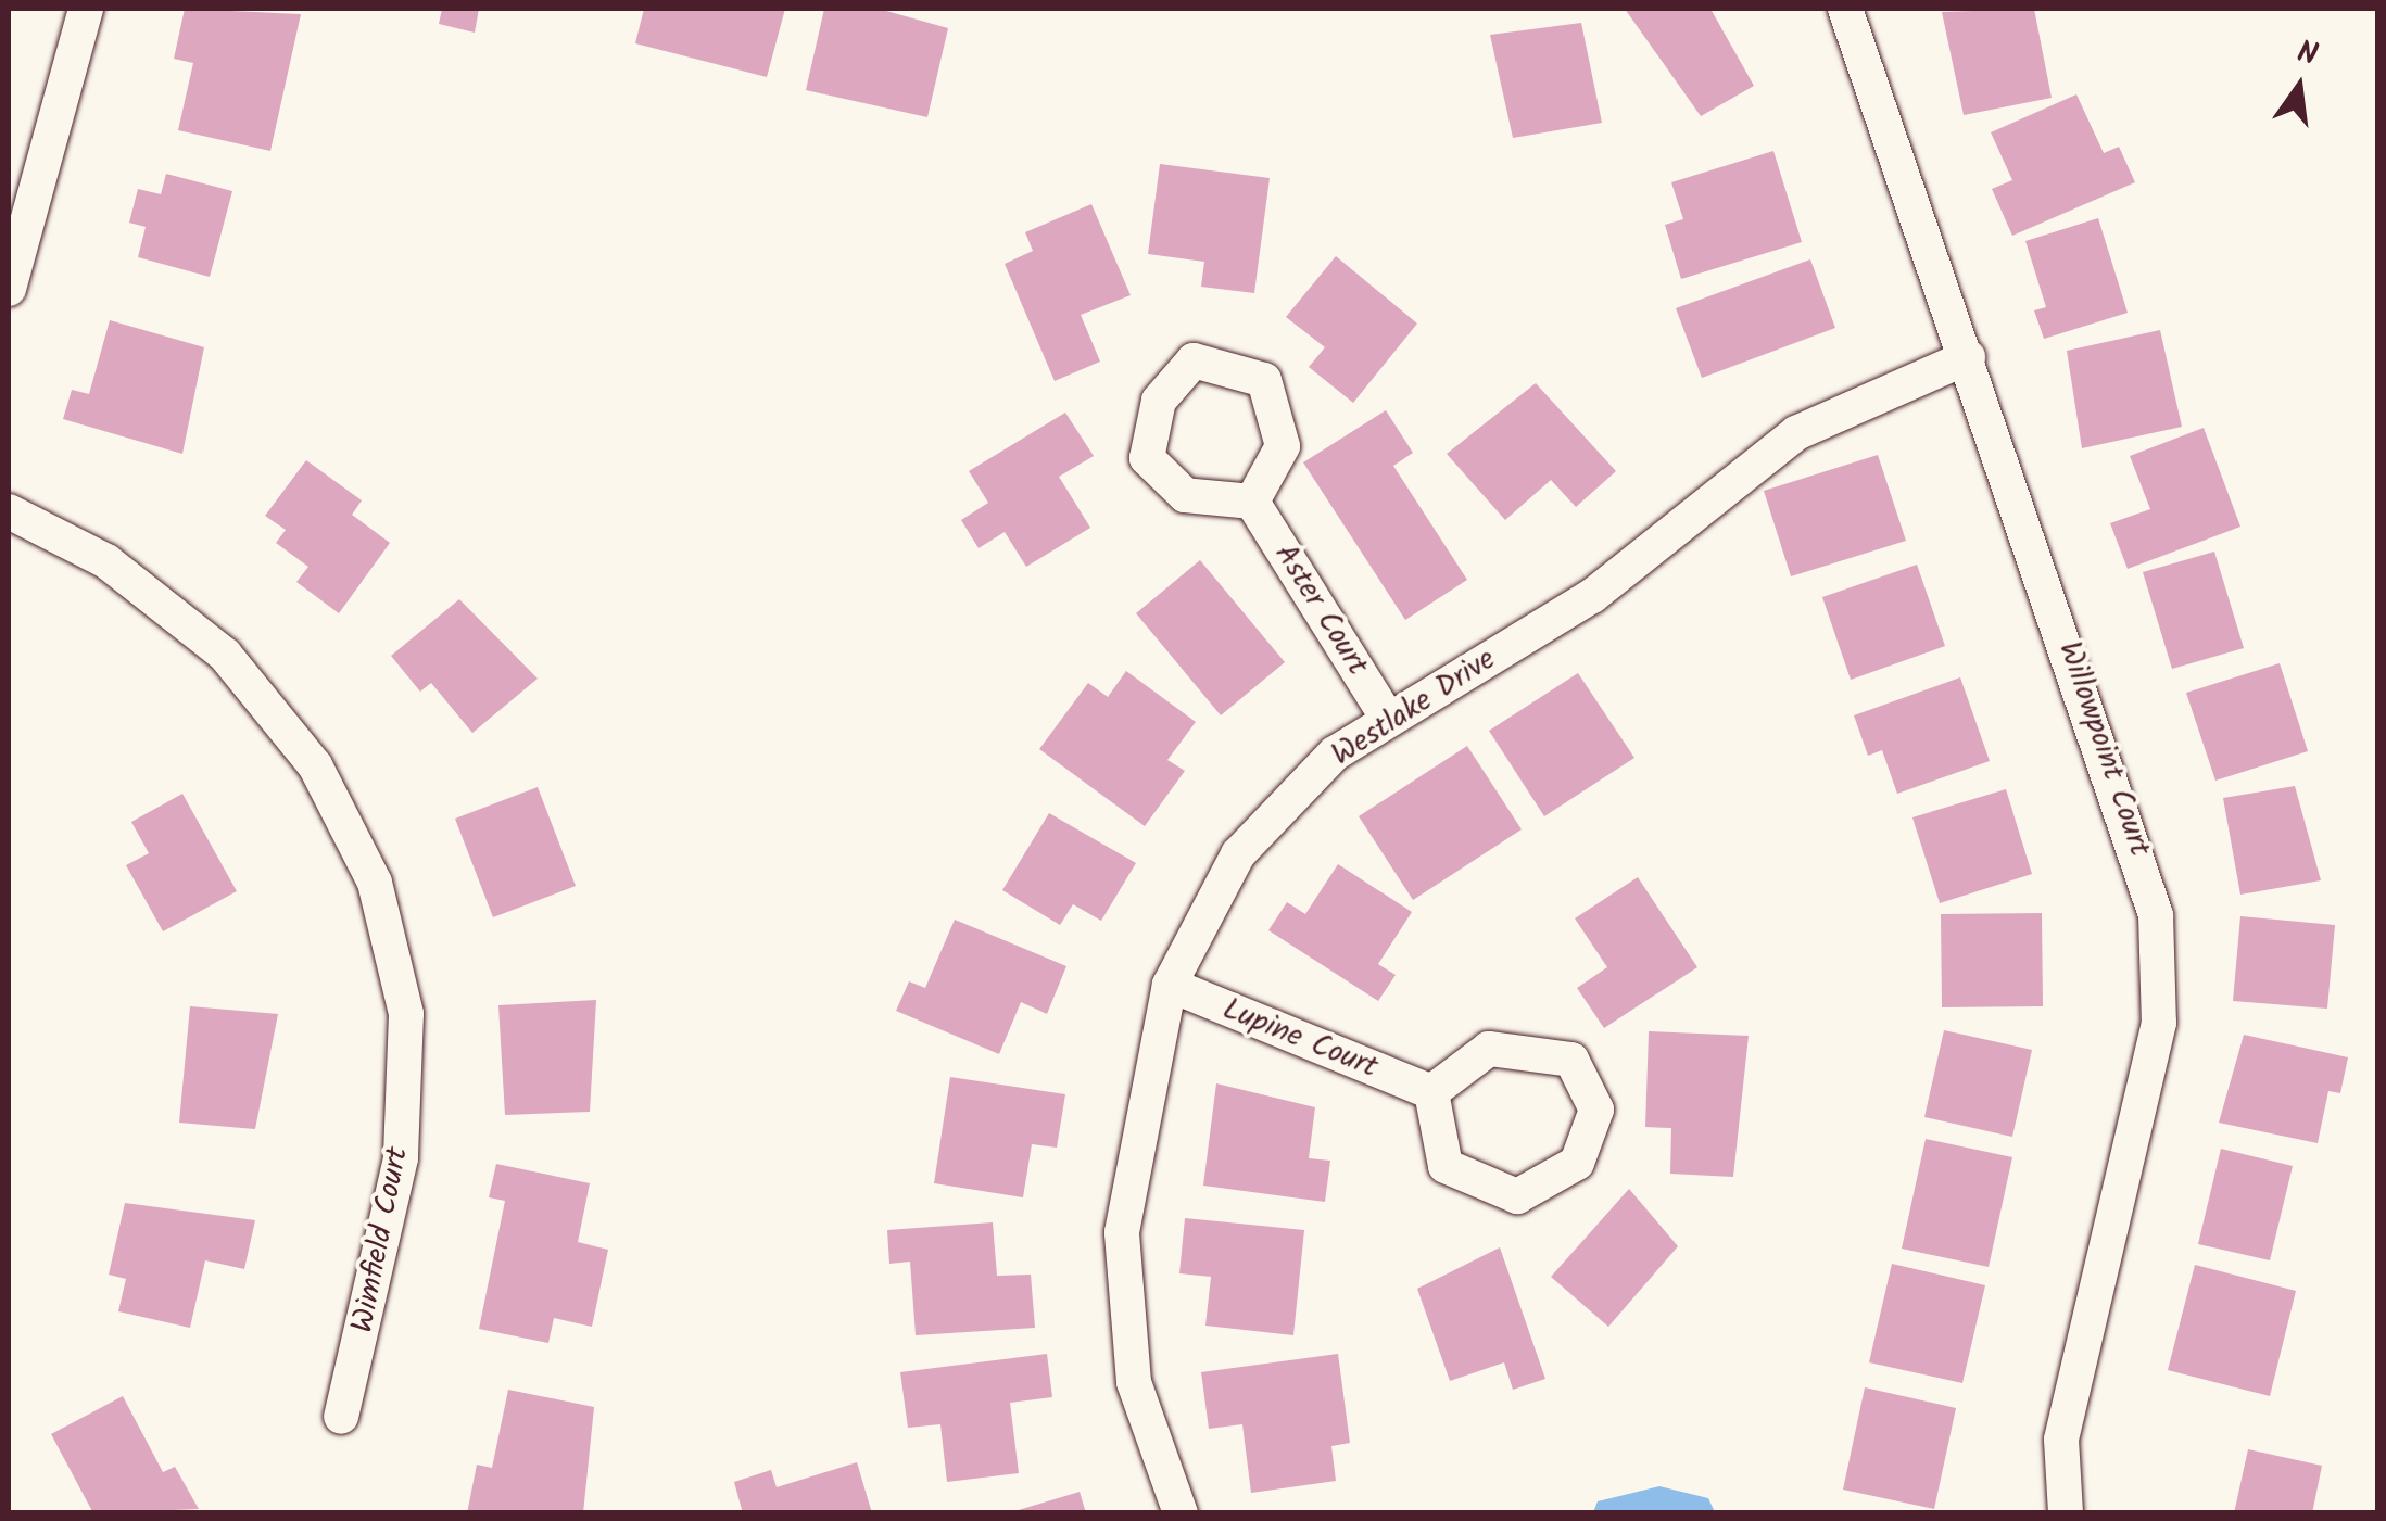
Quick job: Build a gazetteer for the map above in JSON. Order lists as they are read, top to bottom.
{
  "streets": {
    "street": [
      "Aster Court",
      "Westlake Drive",
      "Willowpoint Court",
      "Lupine Court",
      "Wimfield Court"
    ]
  },
  "crossings": [
    ["Aster Court", "Westlake Drive"],
    ["Westlake Drive", "Willowpoint Court"],
    ["Westlake Drive", "Lupine Court"]
  ],
  "north": "top"
}
